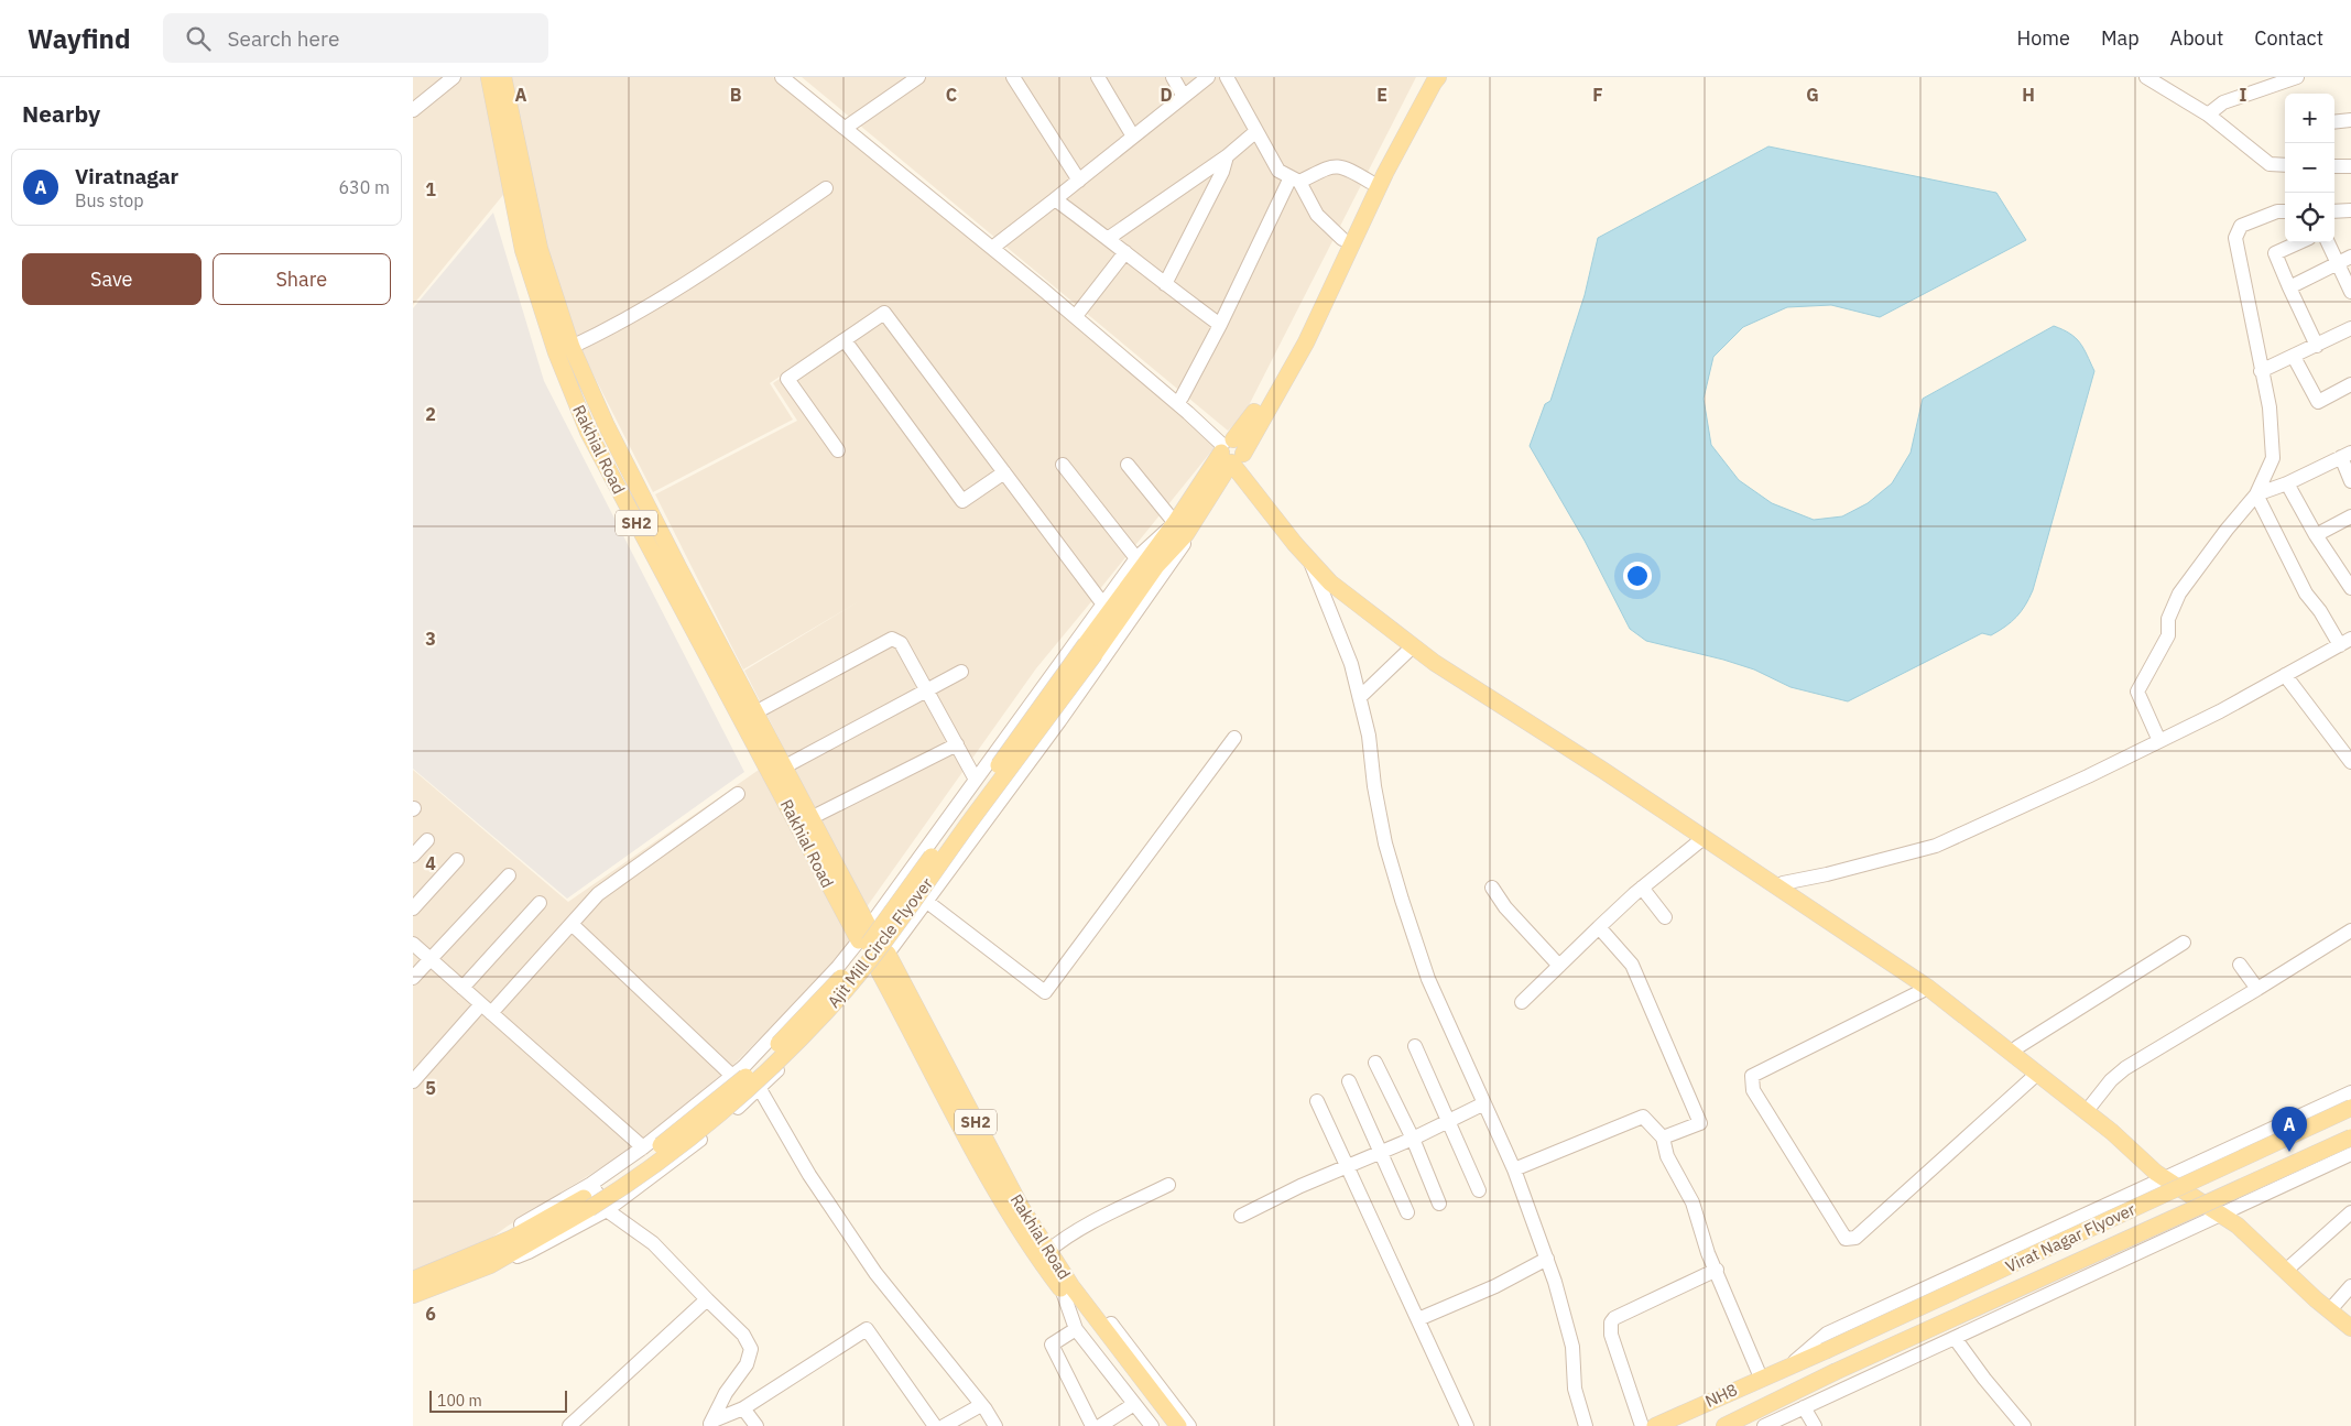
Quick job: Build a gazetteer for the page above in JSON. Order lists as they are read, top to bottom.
{
  "streets": {
    "main road": [
      "Rakhial Road",
      "SH2",
      "Ajit Mill Circle Flyover",
      "Virat Nagar Flyover",
      "NH8"
    ]
  },
  "crossings": [
    ["Rakhial Road", "SH2"],
    ["Virat Nagar Flyover", "NH8"]
  ],
  "scale_bar": "100 m",
  "page": {
    "header": "Wayfind",
    "search": "Search here",
    "nav": [
      "Home",
      "Map",
      "About",
      "Contact"
    ],
    "heading": "Nearby",
    "map_buttons": ["+", "−"],
    "list": [
      {
        "mark": "A",
        "name": "Viratnagar",
        "note": "Bus stop",
        "value": "630 m"
      }
    ],
    "buttons": ["Save", "Share"],
    "pins": "A",
    "scale": "100 m"
  },
  "grid": {
    "columns": [
      "A",
      "B",
      "C",
      "D",
      "E",
      "F",
      "G",
      "H",
      "I"
    ],
    "rows": [
      "1",
      "2",
      "3",
      "4",
      "5",
      "6"
    ]
  }
}
